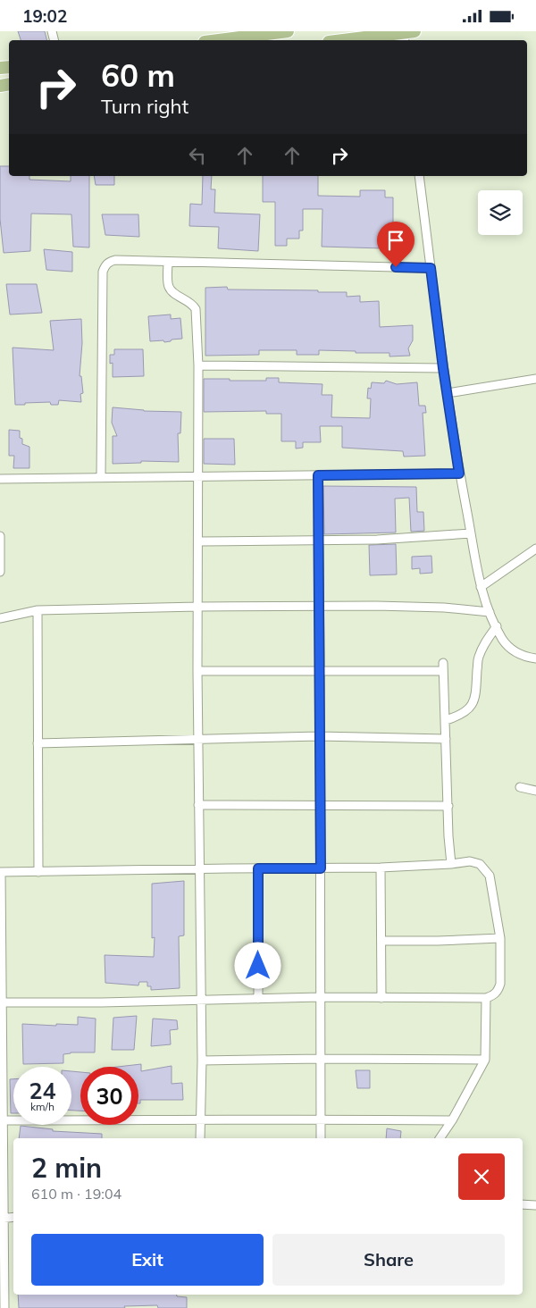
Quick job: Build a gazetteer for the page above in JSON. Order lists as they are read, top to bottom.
{
  "page": {
    "status": "19:02",
    "turn": ["60 m", "Turn right"],
    "speed": "24 km/h",
    "limit": "30",
    "heading": ["2 min", "610 m · 19:04"],
    "buttons": ["Exit", "Share"]
  }
}
